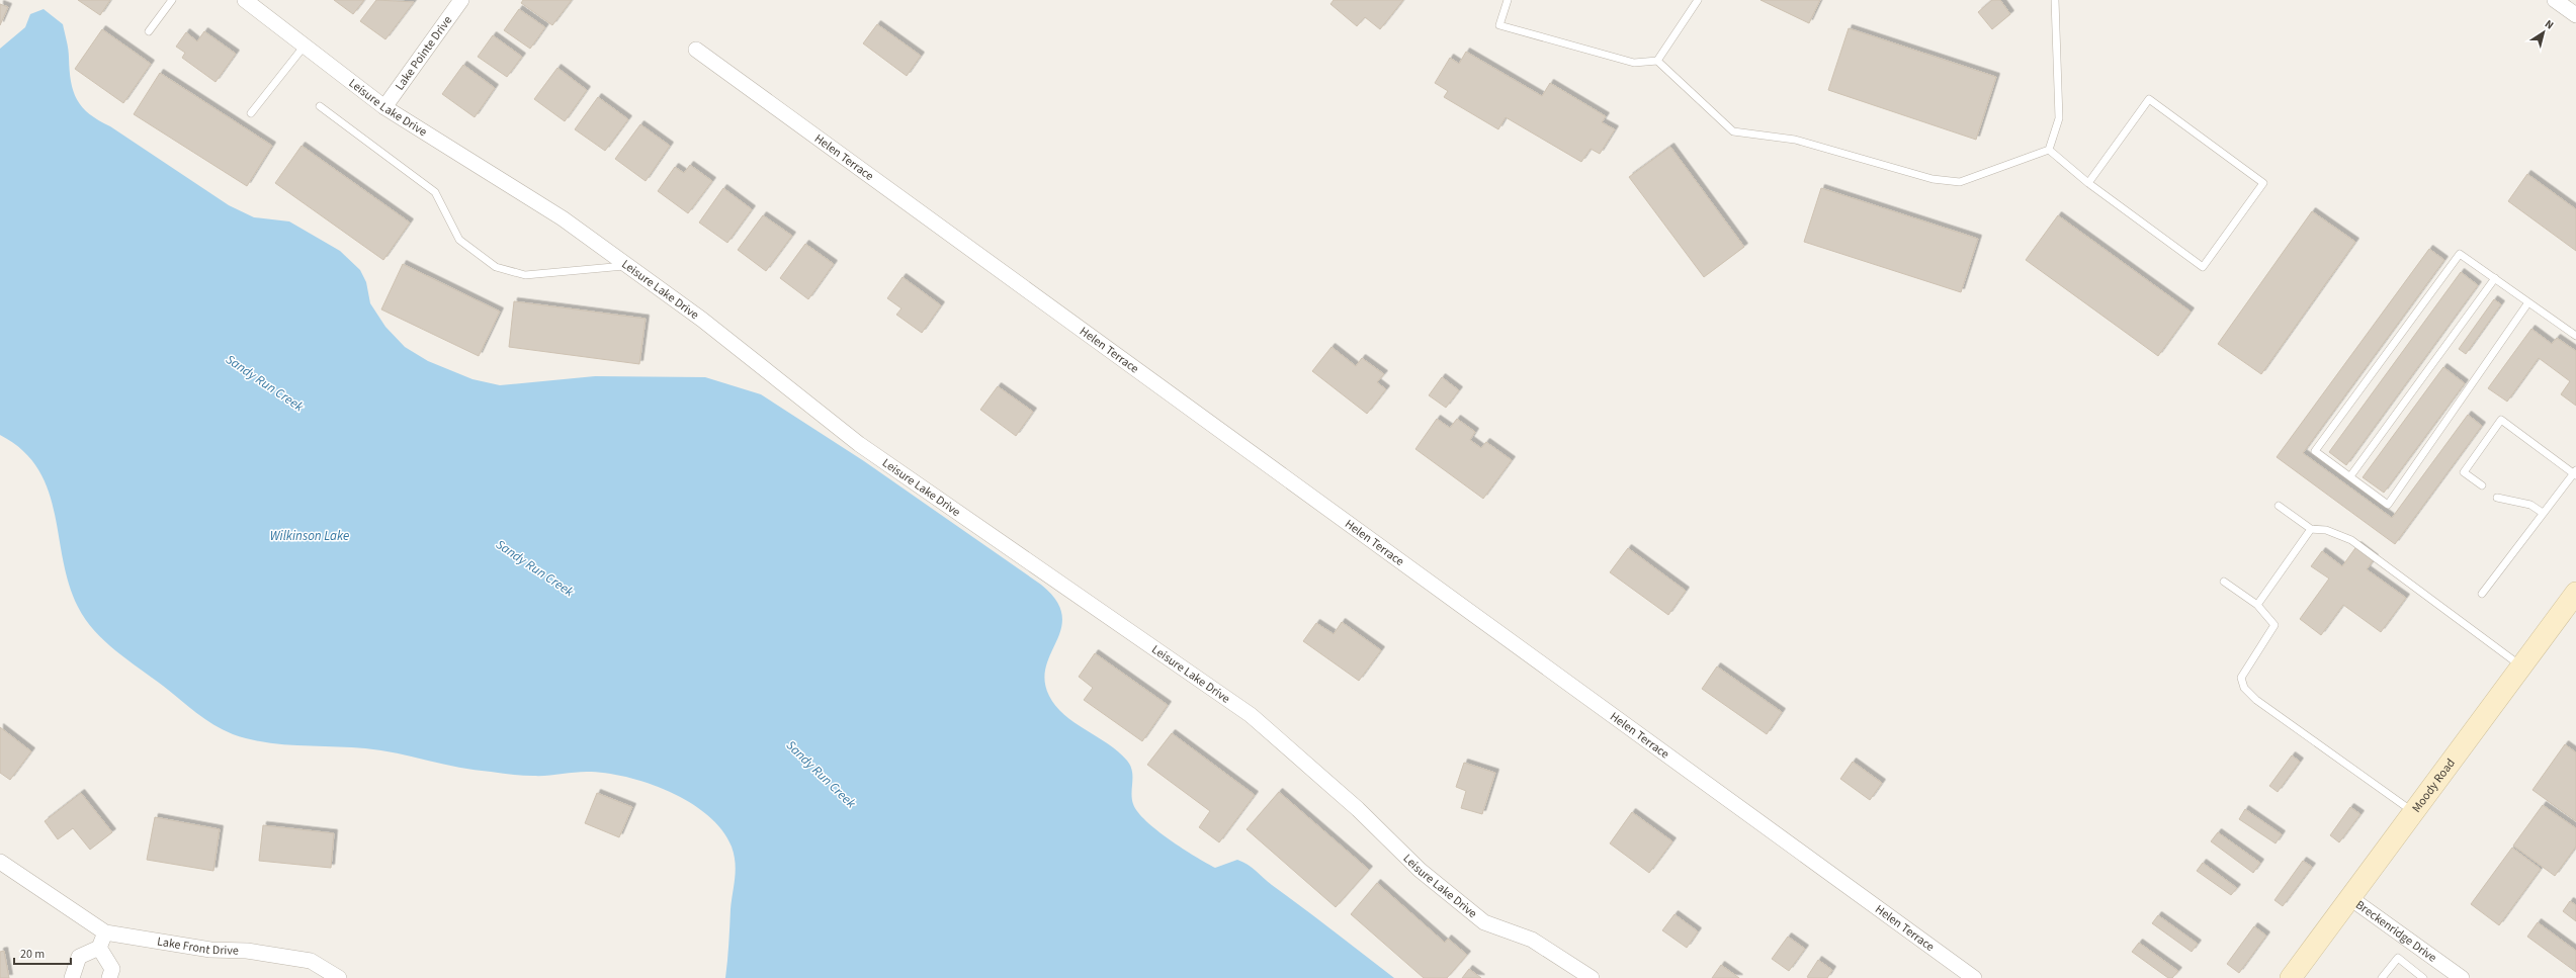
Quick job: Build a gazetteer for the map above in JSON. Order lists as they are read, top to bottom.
{
  "streets": {
    "main road": ["Moody Road"],
    "street": [
      "Lake Pointe Drive",
      "Leisure Lake Drive",
      "Helen Terrace",
      "Breckenridge Drive",
      "Lake Front Drive"
    ]
  },
  "crossings": [
    ["Lake Pointe Drive", "Leisure Lake Drive"],
    ["Moody Road", "Breckenridge Drive"]
  ],
  "water": ["Sandy Run Creek", "Wilkinson Lake"],
  "scale_bar": "20 m",
  "north": "top right"
}
